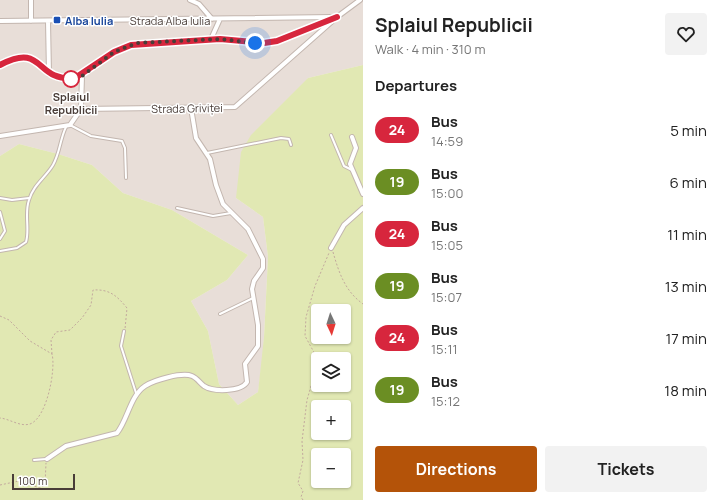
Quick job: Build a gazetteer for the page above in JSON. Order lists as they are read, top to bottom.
{
  "streets": {
    "street": ["Strada Alba Iulia", "Strada Griviței"]
  },
  "crossings": [
    ["Strada Alba Iulia", "Strada Griviței"]
  ],
  "places": {
    "transit": ["Alba Iulia"],
    "other": ["Splaiul Republicii"]
  },
  "lines": ["bus line 24"],
  "scale_bar": "100 m",
  "north": "bottom",
  "page": {
    "heading": [
      ["Splaiul Republicii", "Walk · 4 min · 310 m"],
      "Departures"
    ],
    "list": [
      {
        "mark": "24",
        "name": "Bus",
        "note": "14:59",
        "value": "5 min"
      },
      {
        "mark": "19",
        "name": "Bus",
        "note": "15:00",
        "value": "6 min"
      },
      {
        "mark": "24",
        "name": "Bus",
        "note": "15:05",
        "value": "11 min"
      },
      {
        "mark": "19",
        "name": "Bus",
        "note": "15:07",
        "value": "13 min"
      },
      {
        "mark": "24",
        "name": "Bus",
        "note": "15:11",
        "value": "17 min"
      },
      {
        "mark": "19",
        "name": "Bus",
        "note": "15:12",
        "value": "18 min"
      }
    ],
    "map_buttons": ["+", "−"],
    "buttons": ["Directions", "Tickets"],
    "scale": "100 m"
  }
}
